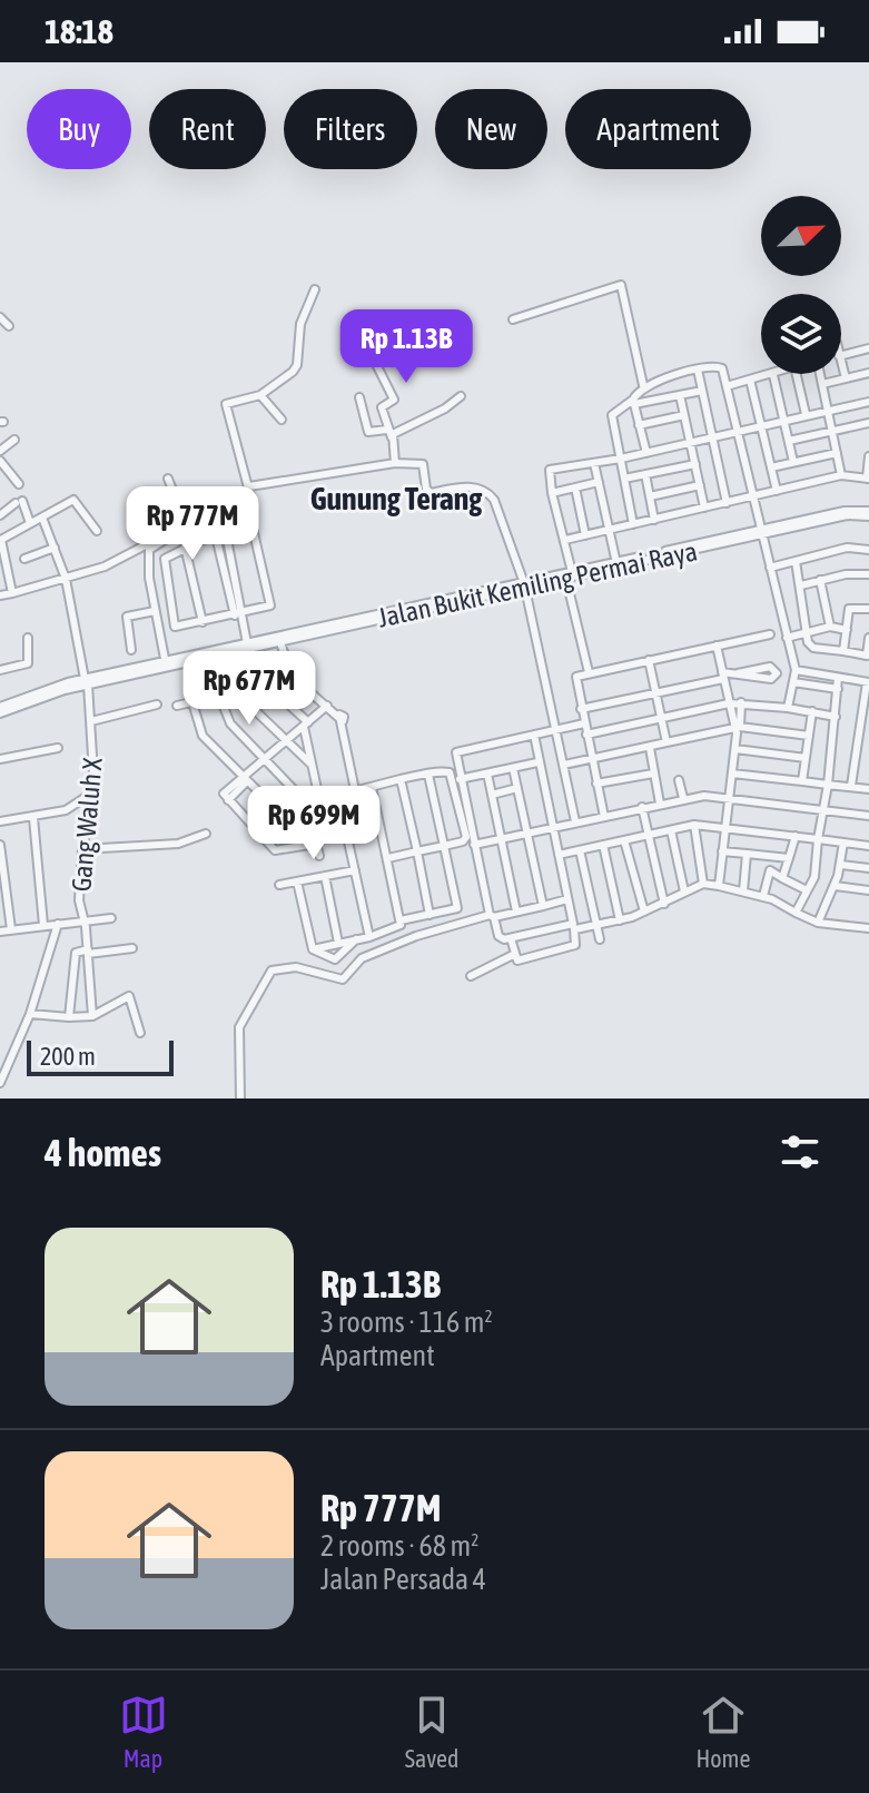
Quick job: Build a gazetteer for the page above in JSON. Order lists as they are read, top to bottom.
{
  "streets": {
    "street": ["Jalan Bukit Kemiling Permai Raya", "Gang Waluh X"]
  },
  "crossings": [
    ["Jalan Bukit Kemiling Permai Raya", "Gang Waluh X"]
  ],
  "districts": ["Gunung Terang"],
  "scale_bar": "200 m",
  "north": "top right",
  "page": {
    "status": "18:18",
    "chip": [
      "Buy",
      "Rent",
      "Filters",
      "New",
      "Apartment"
    ],
    "price": [
      "Rp 1.13B",
      "Rp 777M",
      "Rp 677M",
      "Rp 699M"
    ],
    "scale": "200 m",
    "heading": "4 homes",
    "list": [
      {
        "name": "Rp 1.13B",
        "note": "3 rooms · 116 m² · Apartment"
      },
      {
        "name": "Rp 777M",
        "note": "2 rooms · 68 m² · Jalan Persada 4"
      }
    ],
    "tabs": ["Map", "Saved", "Home"]
  }
}
